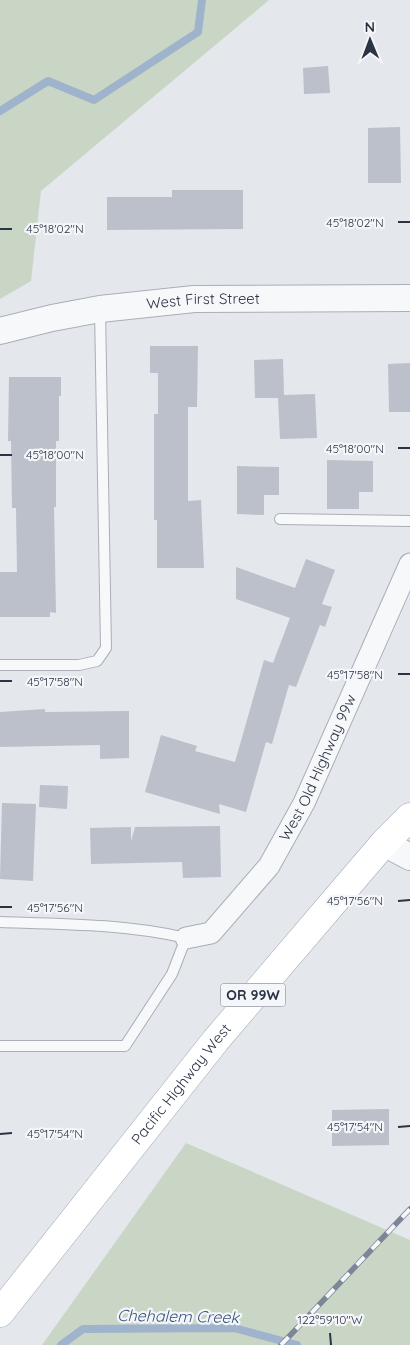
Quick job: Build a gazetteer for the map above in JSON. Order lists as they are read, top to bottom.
{
  "streets": {
    "main road": ["OR 99W", "Pacific Highway West"],
    "street": ["West First Street", "West Old Highway 99w"]
  },
  "water": ["Chehalem Creek"],
  "north": "top",
  "coordinates": [
    "45°18'02\"N",
    "45°18'00\"N",
    "45°17'58\"N",
    "45°17'56\"N",
    "45°17'54\"N",
    "122°59'10\"W"
  ]
}
